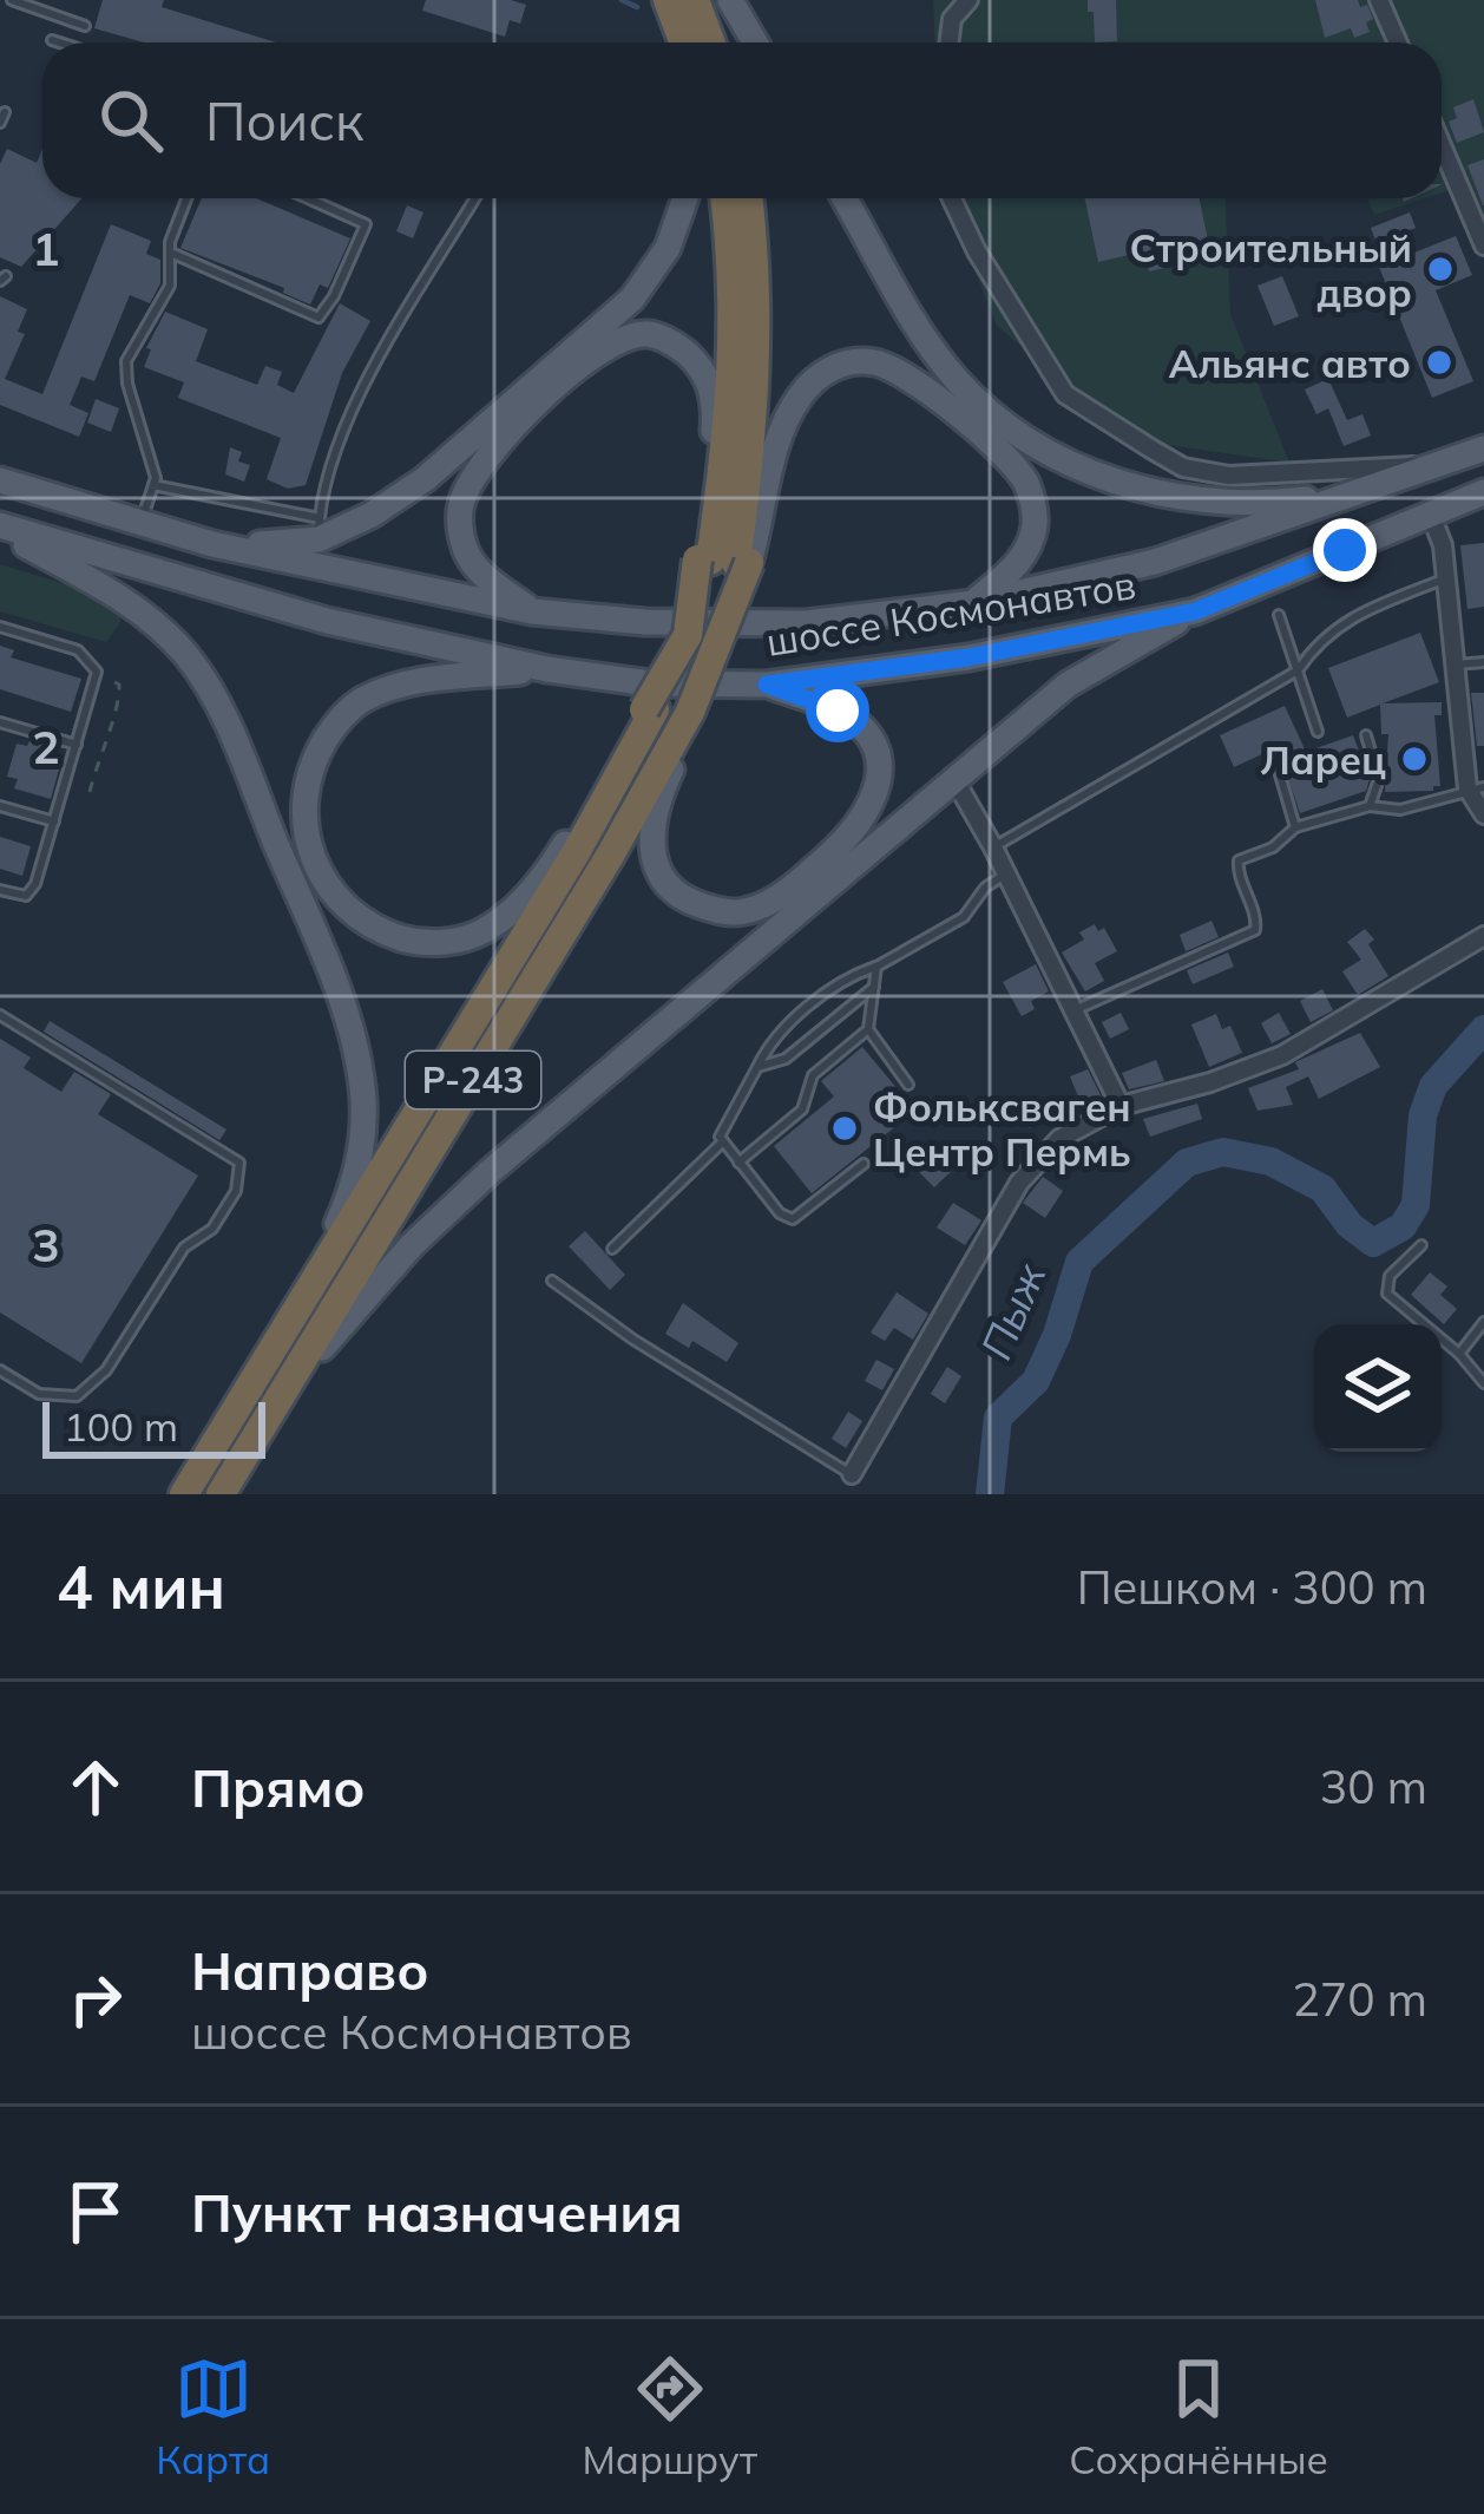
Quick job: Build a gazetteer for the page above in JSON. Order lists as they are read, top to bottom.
{
  "streets": {
    "highway": ["Р-243"],
    "main road": ["шоссе Космонавтов"]
  },
  "water": ["Пыж"],
  "places": [
    "Строительный двор",
    "Альянс авто",
    "Ларец",
    "Фольксваген Центр Пермь"
  ],
  "scale_bar": "100 m",
  "page": {
    "search": "Поиск",
    "scale": "100 m",
    "heading": ["4 мин", "Пешком · 300 m"],
    "list": [
      ["Прямо", "30 m"],
      ["Направо", "шоссе Космонавтов", "270 m"],
      "Пункт назначения"
    ],
    "nav": ["Карта", "Маршрут", "Сохранённые"]
  },
  "grid": {
    "rows": ["1", "2", "3"]
  }
}
